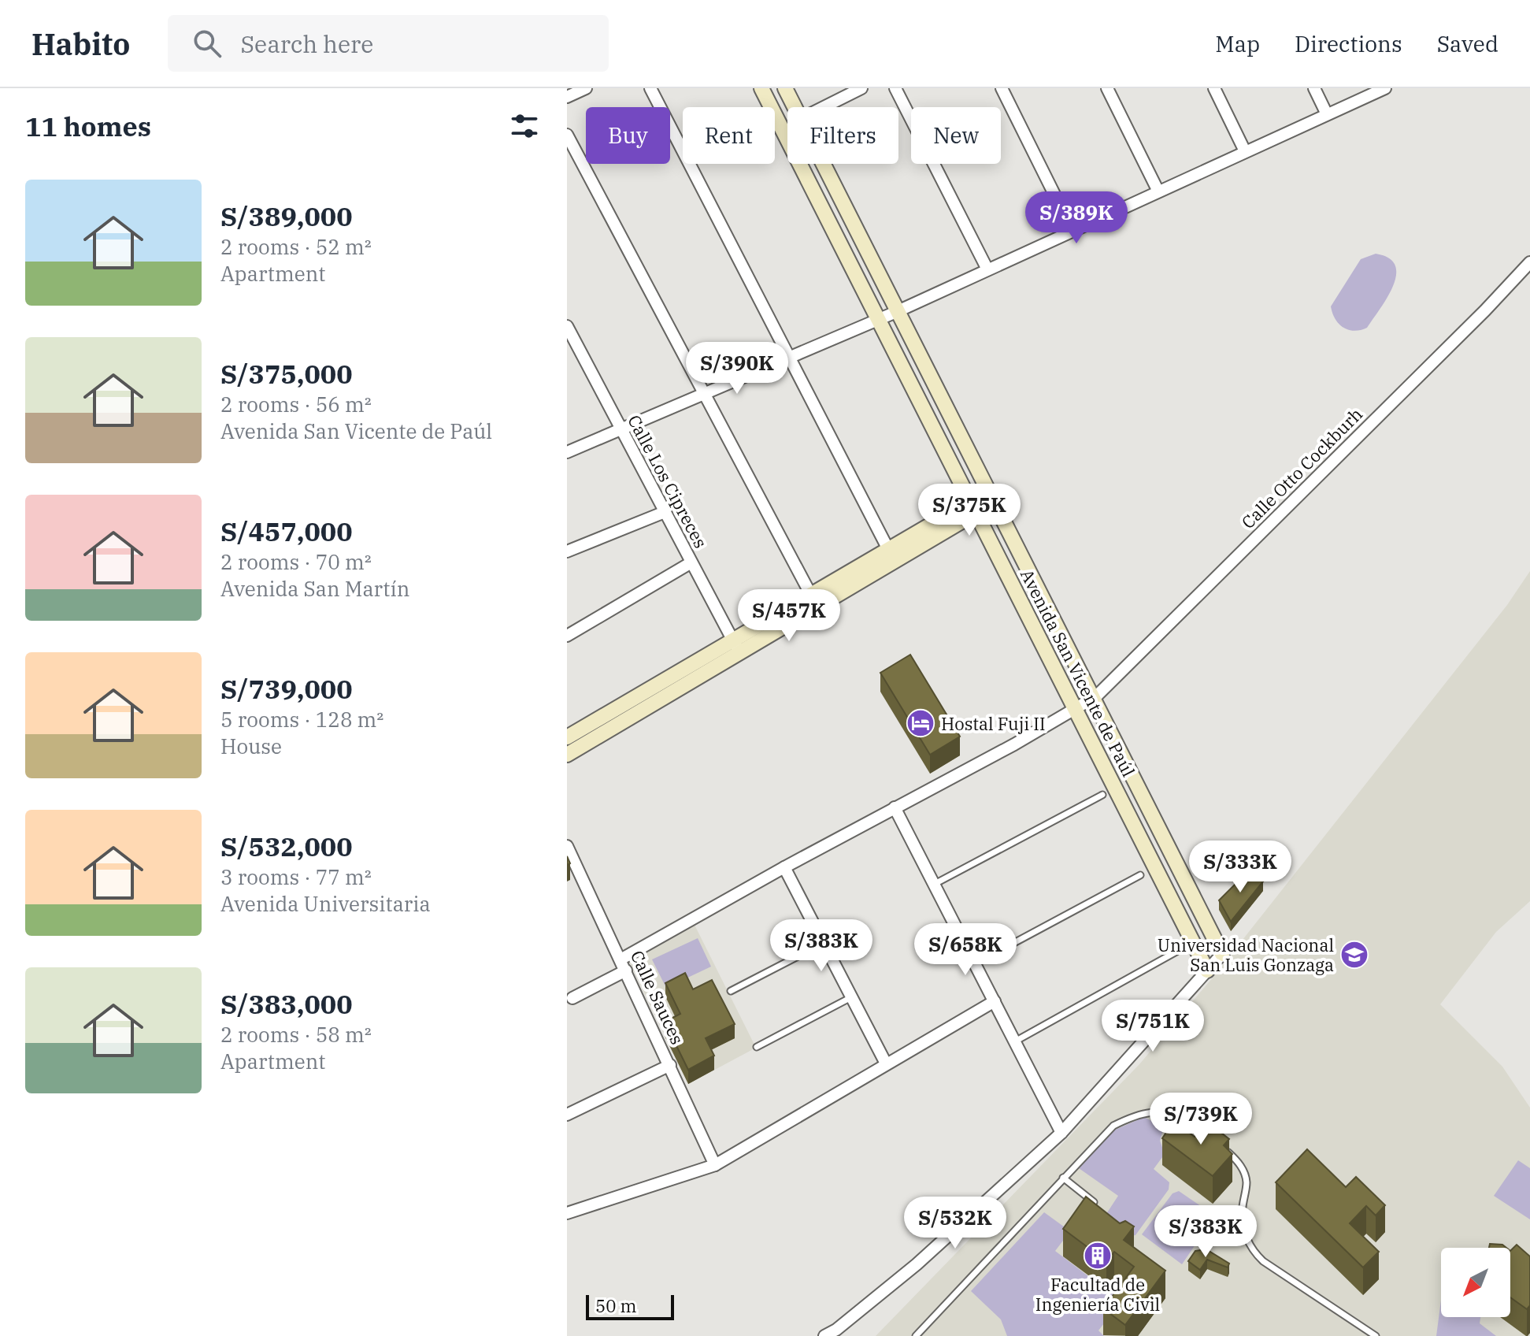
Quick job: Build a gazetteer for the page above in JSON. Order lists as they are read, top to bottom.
{
  "streets": {
    "street": [
      "Calle Otto Cockburh",
      "Calle Los Cipreces",
      "Avenida San Vicente de Paúl",
      "Calle Sauces"
    ]
  },
  "crossings": [
    ["Calle Otto Cockburh", "Calle Sauces"]
  ],
  "places": {
    "hotel": ["Hostal Fuji II"],
    "school or university": ["Universidad Nacional San Luis Gonzaga"],
    "building": ["Facultad de Ingeniería Civil"]
  },
  "scale_bar": "50 m",
  "north": "bottom left",
  "page": {
    "header": "Habito",
    "search": "Search here",
    "nav": ["Map", "Directions", "Saved"],
    "heading": "11 homes",
    "chip": [
      "Buy",
      "Rent",
      "Filters",
      "New"
    ],
    "list": [
      {
        "name": "S/389,000",
        "note": "2 rooms · 52 m² · Apartment"
      },
      {
        "name": "S/375,000",
        "note": "2 rooms · 56 m² · Avenida San Vicente de Paúl"
      },
      {
        "name": "S/457,000",
        "note": "2 rooms · 70 m² · Avenida San Martín"
      },
      {
        "name": "S/739,000",
        "note": "5 rooms · 128 m² · House"
      },
      {
        "name": "S/532,000",
        "note": "3 rooms · 77 m² · Avenida Universitaria"
      },
      {
        "name": "S/383,000",
        "note": "2 rooms · 58 m² · Apartment"
      }
    ],
    "price": [
      "S/389K",
      "S/390K",
      "S/375K",
      "S/457K",
      "S/333K",
      "S/383K",
      "S/658K",
      "S/751K",
      "S/739K",
      "S/532K",
      "S/383K"
    ],
    "scale": "50 m"
  }
}
